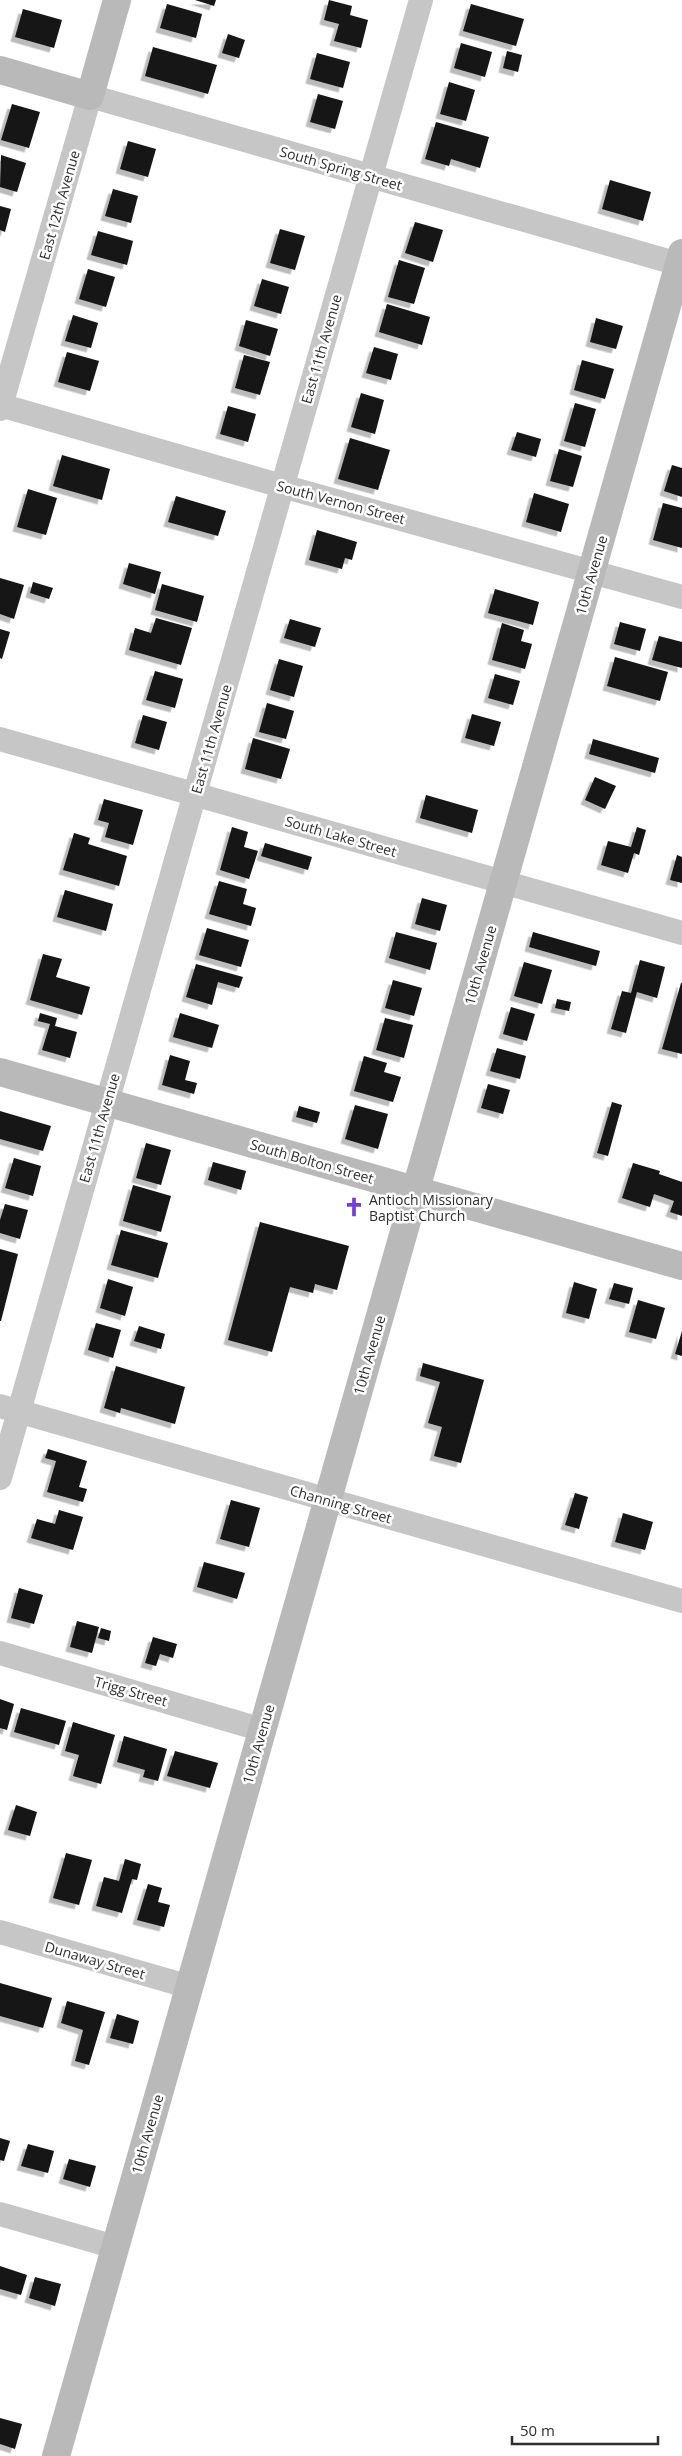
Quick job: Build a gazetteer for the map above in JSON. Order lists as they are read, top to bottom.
{
  "streets": {
    "main road": [
      "South Spring Street",
      "East 12th Avenue",
      "10th Avenue",
      "South Bolton Street"
    ],
    "street": [
      "East 11th Avenue",
      "South Vernon Street",
      "South Lake Street",
      "Channing Street",
      "Trigg Street",
      "Dunaway Street"
    ]
  },
  "crossings": [
    ["South Spring Street", "East 12th Avenue"],
    ["South Spring Street", "East 11th Avenue"],
    ["South Spring Street", "10th Avenue"],
    ["East 12th Avenue", "South Vernon Street"],
    ["East 11th Avenue", "South Vernon Street"],
    ["East 11th Avenue", "South Lake Street"],
    ["East 11th Avenue", "South Bolton Street"],
    ["East 11th Avenue", "Channing Street"],
    ["South Vernon Street", "10th Avenue"],
    ["10th Avenue", "South Lake Street"],
    ["10th Avenue", "South Bolton Street"],
    ["10th Avenue", "Channing Street"],
    ["10th Avenue", "Trigg Street"],
    ["10th Avenue", "Dunaway Street"]
  ],
  "places": {
    "church": ["Antioch Missionary Baptist Church"]
  },
  "scale_bar": "50 m"
}
